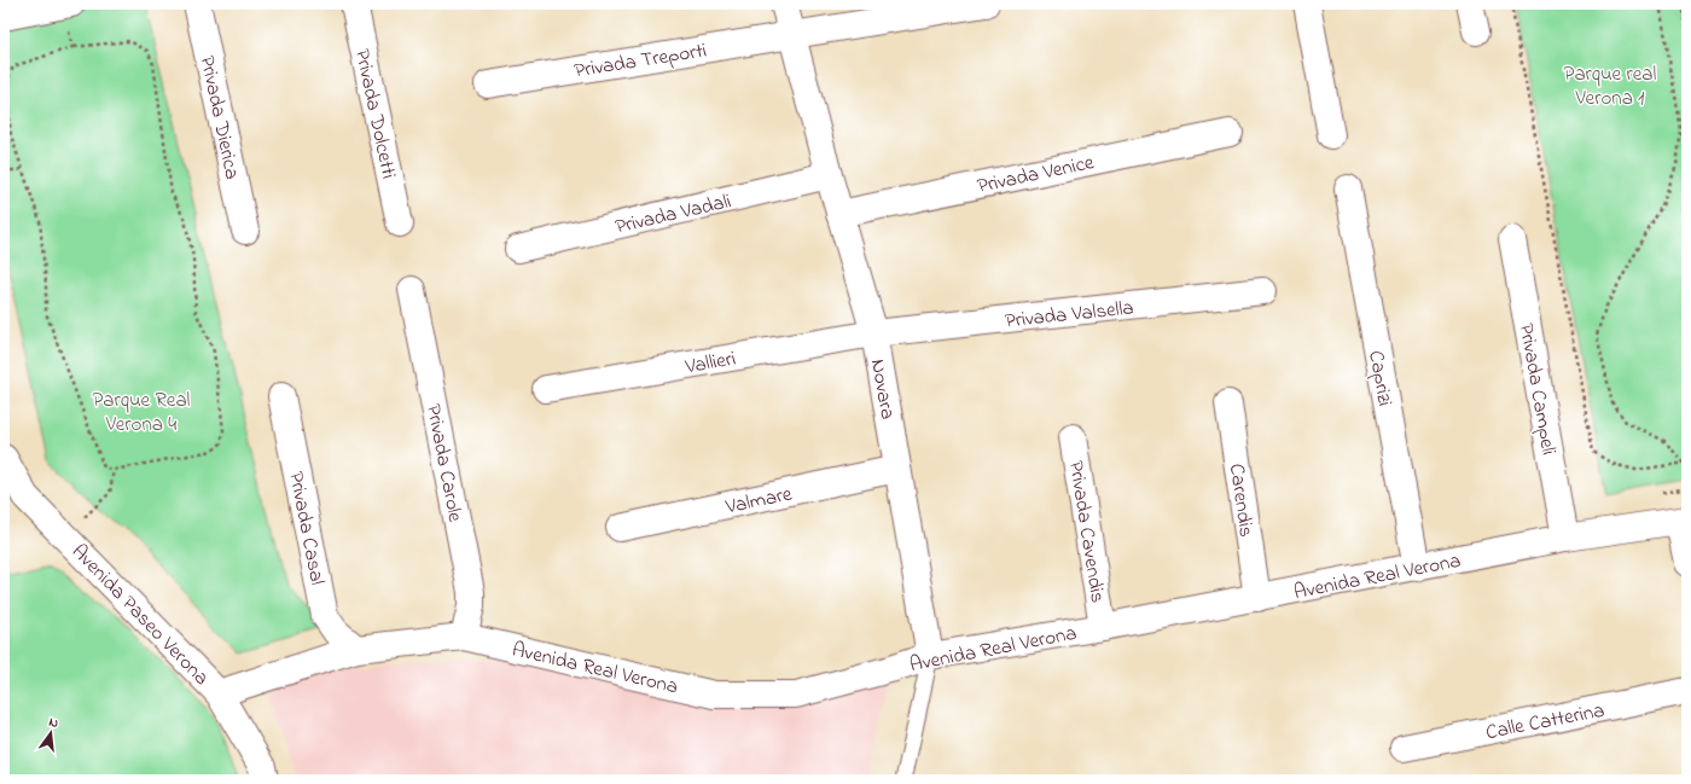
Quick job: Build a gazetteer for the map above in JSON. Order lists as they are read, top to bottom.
{
  "streets": {
    "street": [
      "Privada Treporti",
      "Privada Dolcetti",
      "Privada Dierica",
      "Privada Venice",
      "Privada Vadali",
      "Privada Valsella",
      "Vallieri",
      "Caprizi",
      "Novara",
      "Privada Campeli",
      "Privada Carole",
      "Valmare",
      "Carendis",
      "Privada Casal",
      "Privada Cavendis",
      "Avenida Real Verona",
      "Avenida Paseo Verona",
      "Calle Catterina"
    ]
  },
  "crossings": [
    ["Privada Treporti", "Novara"],
    ["Privada Venice", "Novara"],
    ["Privada Vadali", "Novara"],
    ["Privada Valsella", "Vallieri"],
    ["Privada Valsella", "Novara"],
    ["Vallieri", "Novara"],
    ["Caprizi", "Avenida Real Verona"],
    ["Novara", "Valmare"],
    ["Novara", "Avenida Real Verona"],
    ["Privada Campeli", "Avenida Real Verona"],
    ["Privada Carole", "Avenida Real Verona"],
    ["Carendis", "Avenida Real Verona"],
    ["Privada Casal", "Avenida Real Verona"],
    ["Privada Cavendis", "Avenida Real Verona"],
    ["Avenida Real Verona", "Avenida Paseo Verona"]
  ],
  "parks": ["Parque real Verona 1", "Parque Real Verona 4"],
  "north": "top"
}
